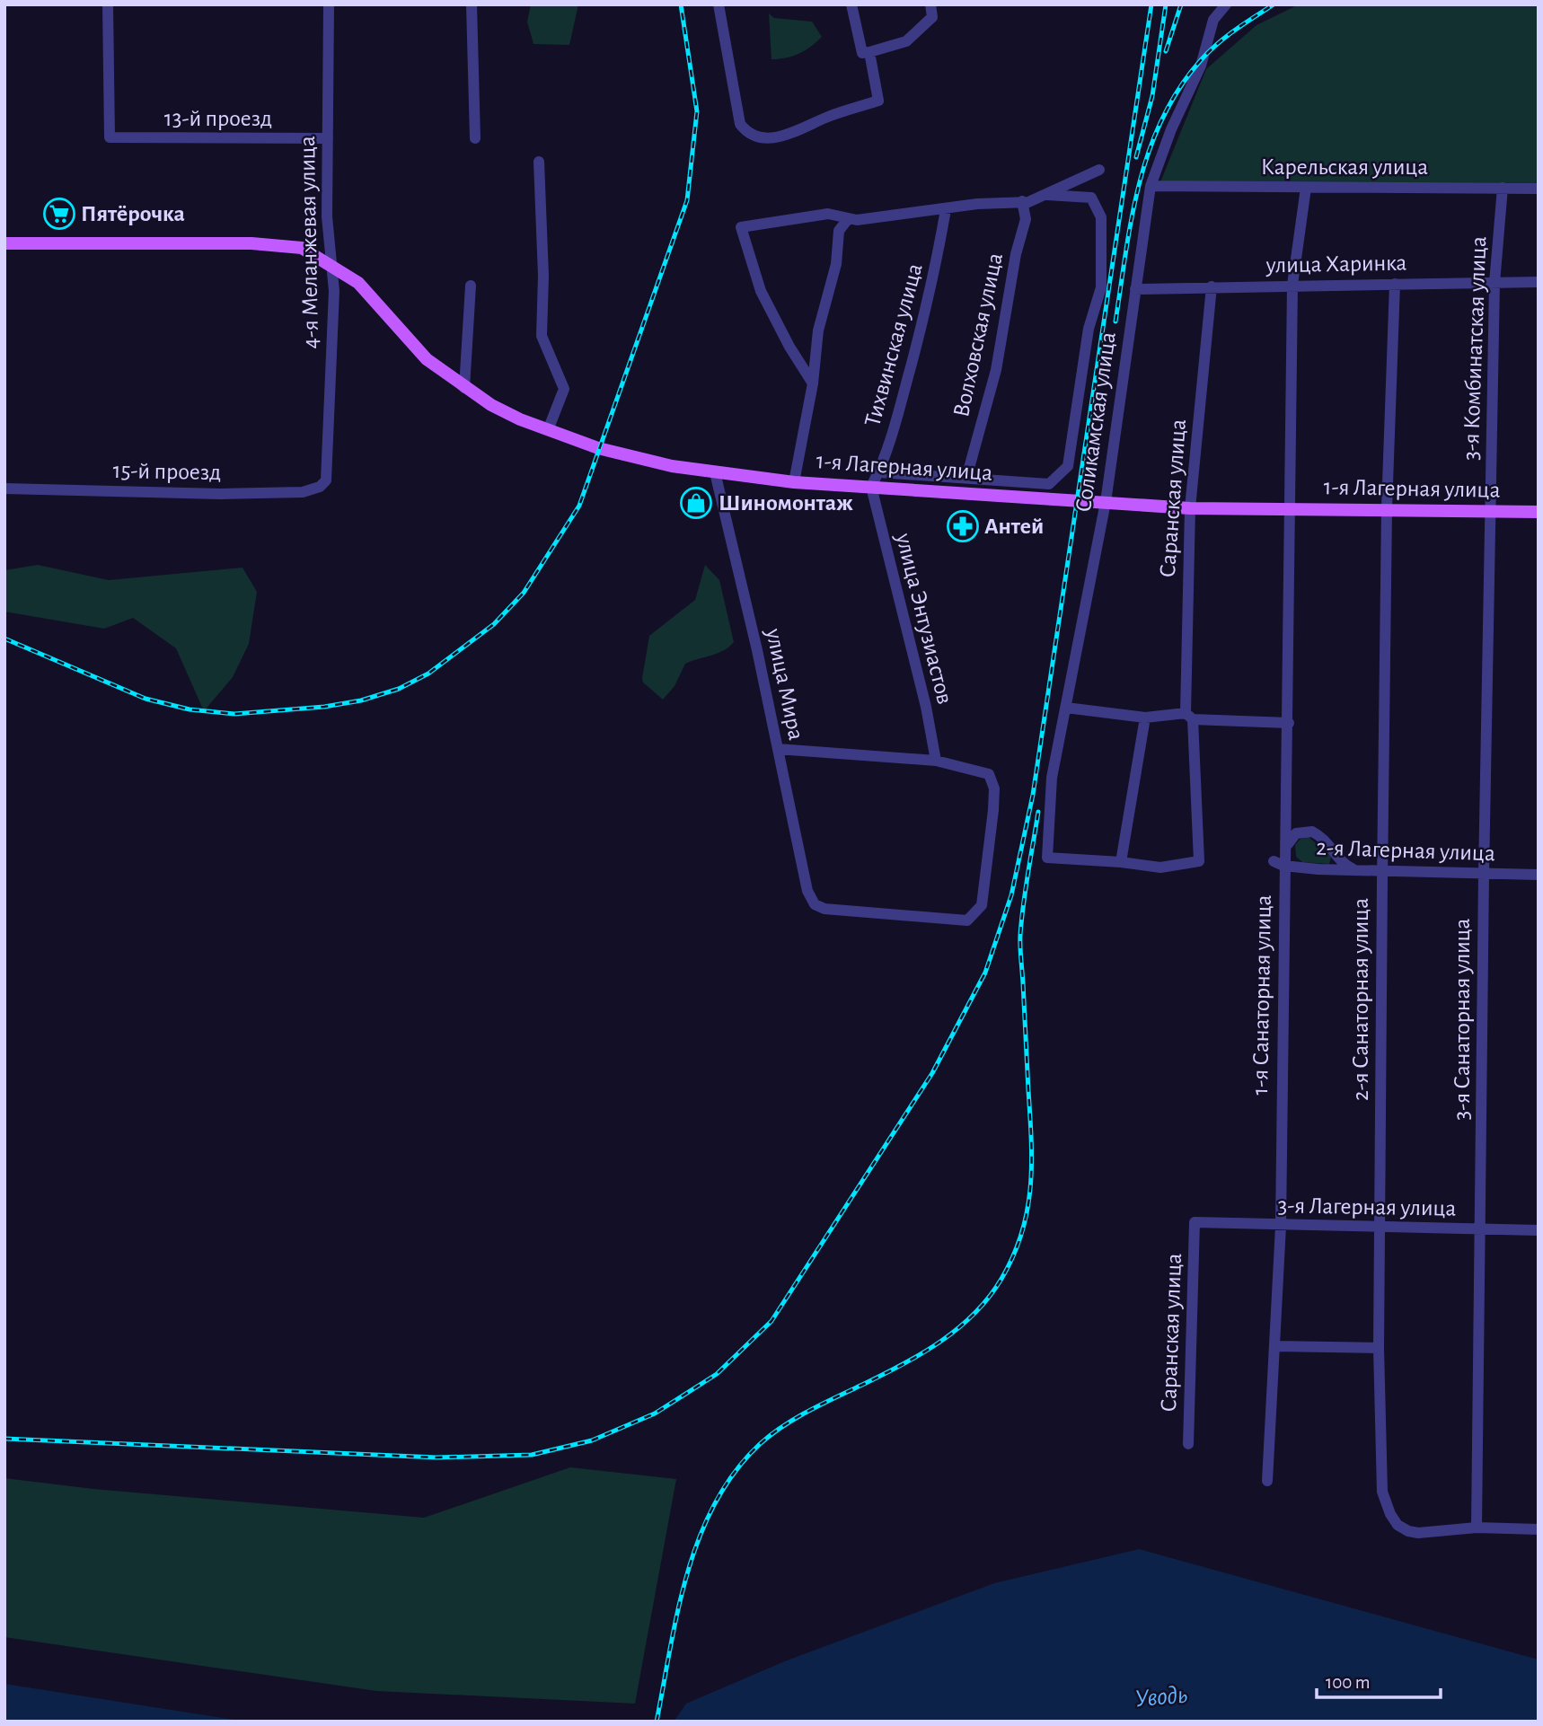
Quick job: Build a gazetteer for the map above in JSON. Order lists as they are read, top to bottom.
{
  "streets": {
    "main road": ["1-я Лагерная улица"],
    "street": [
      "13-й проезд",
      "Карельская улица",
      "4-я Меланжевая улица",
      "улица Харинка",
      "Волховская улица",
      "Тихвинская улица",
      "3-я Комбинатская улица",
      "Соликамская улица",
      "15-й проезд",
      "Саранская улица",
      "улица Энтузиастов",
      "улица Мира",
      "2-я Лагерная улица",
      "1-я Санаторная улица",
      "2-я Санаторная улица",
      "3-я Санаторная улица",
      "3-я Лагерная улица"
    ]
  },
  "crossings": [
    ["13-й проезд", "4-я Меланжевая улица"],
    ["Карельская улица", "3-я Комбинатская улица"],
    ["Карельская улица", "Соликамская улица"],
    ["Карельская улица", "1-я Санаторная улица"],
    ["4-я Меланжевая улица", "1-я Лагерная улица"],
    ["4-я Меланжевая улица", "15-й проезд"],
    ["улица Харинка", "3-я Комбинатская улица"],
    ["улица Харинка", "Соликамская улица"],
    ["улица Харинка", "Саранская улица"],
    ["улица Харинка", "1-я Санаторная улица"],
    ["улица Харинка", "2-я Санаторная улица"],
    ["Тихвинская улица", "1-я Лагерная улица"],
    ["Тихвинская улица", "улица Энтузиастов"],
    ["3-я Комбинатская улица", "1-я Лагерная улица"],
    ["3-я Комбинатская улица", "3-я Санаторная улица"],
    ["Соликамская улица", "1-я Лагерная улица"],
    ["Соликамская улица", "Саранская улица"],
    ["1-я Лагерная улица", "Саранская улица"],
    ["1-я Лагерная улица", "улица Энтузиастов"],
    ["1-я Лагерная улица", "улица Мира"],
    ["1-я Лагерная улица", "1-я Санаторная улица"],
    ["1-я Лагерная улица", "2-я Санаторная улица"],
    ["1-я Лагерная улица", "3-я Санаторная улица"],
    ["Саранская улица", "3-я Лагерная улица"],
    ["улица Энтузиастов", "улица Мира"],
    ["2-я Лагерная улица", "1-я Санаторная улица"],
    ["2-я Лагерная улица", "2-я Санаторная улица"],
    ["2-я Лагерная улица", "3-я Санаторная улица"],
    ["1-я Санаторная улица", "3-я Лагерная улица"],
    ["2-я Санаторная улица", "3-я Санаторная улица"],
    ["2-я Санаторная улица", "3-я Лагерная улица"],
    ["3-я Санаторная улица", "3-я Лагерная улица"]
  ],
  "water": ["Уводь"],
  "places": {
    "supermarket": ["Пятёрочка"],
    "shop": ["Шиномонтаж"],
    "pharmacy": ["Антей"]
  },
  "scale_bar": "100 m"
}
